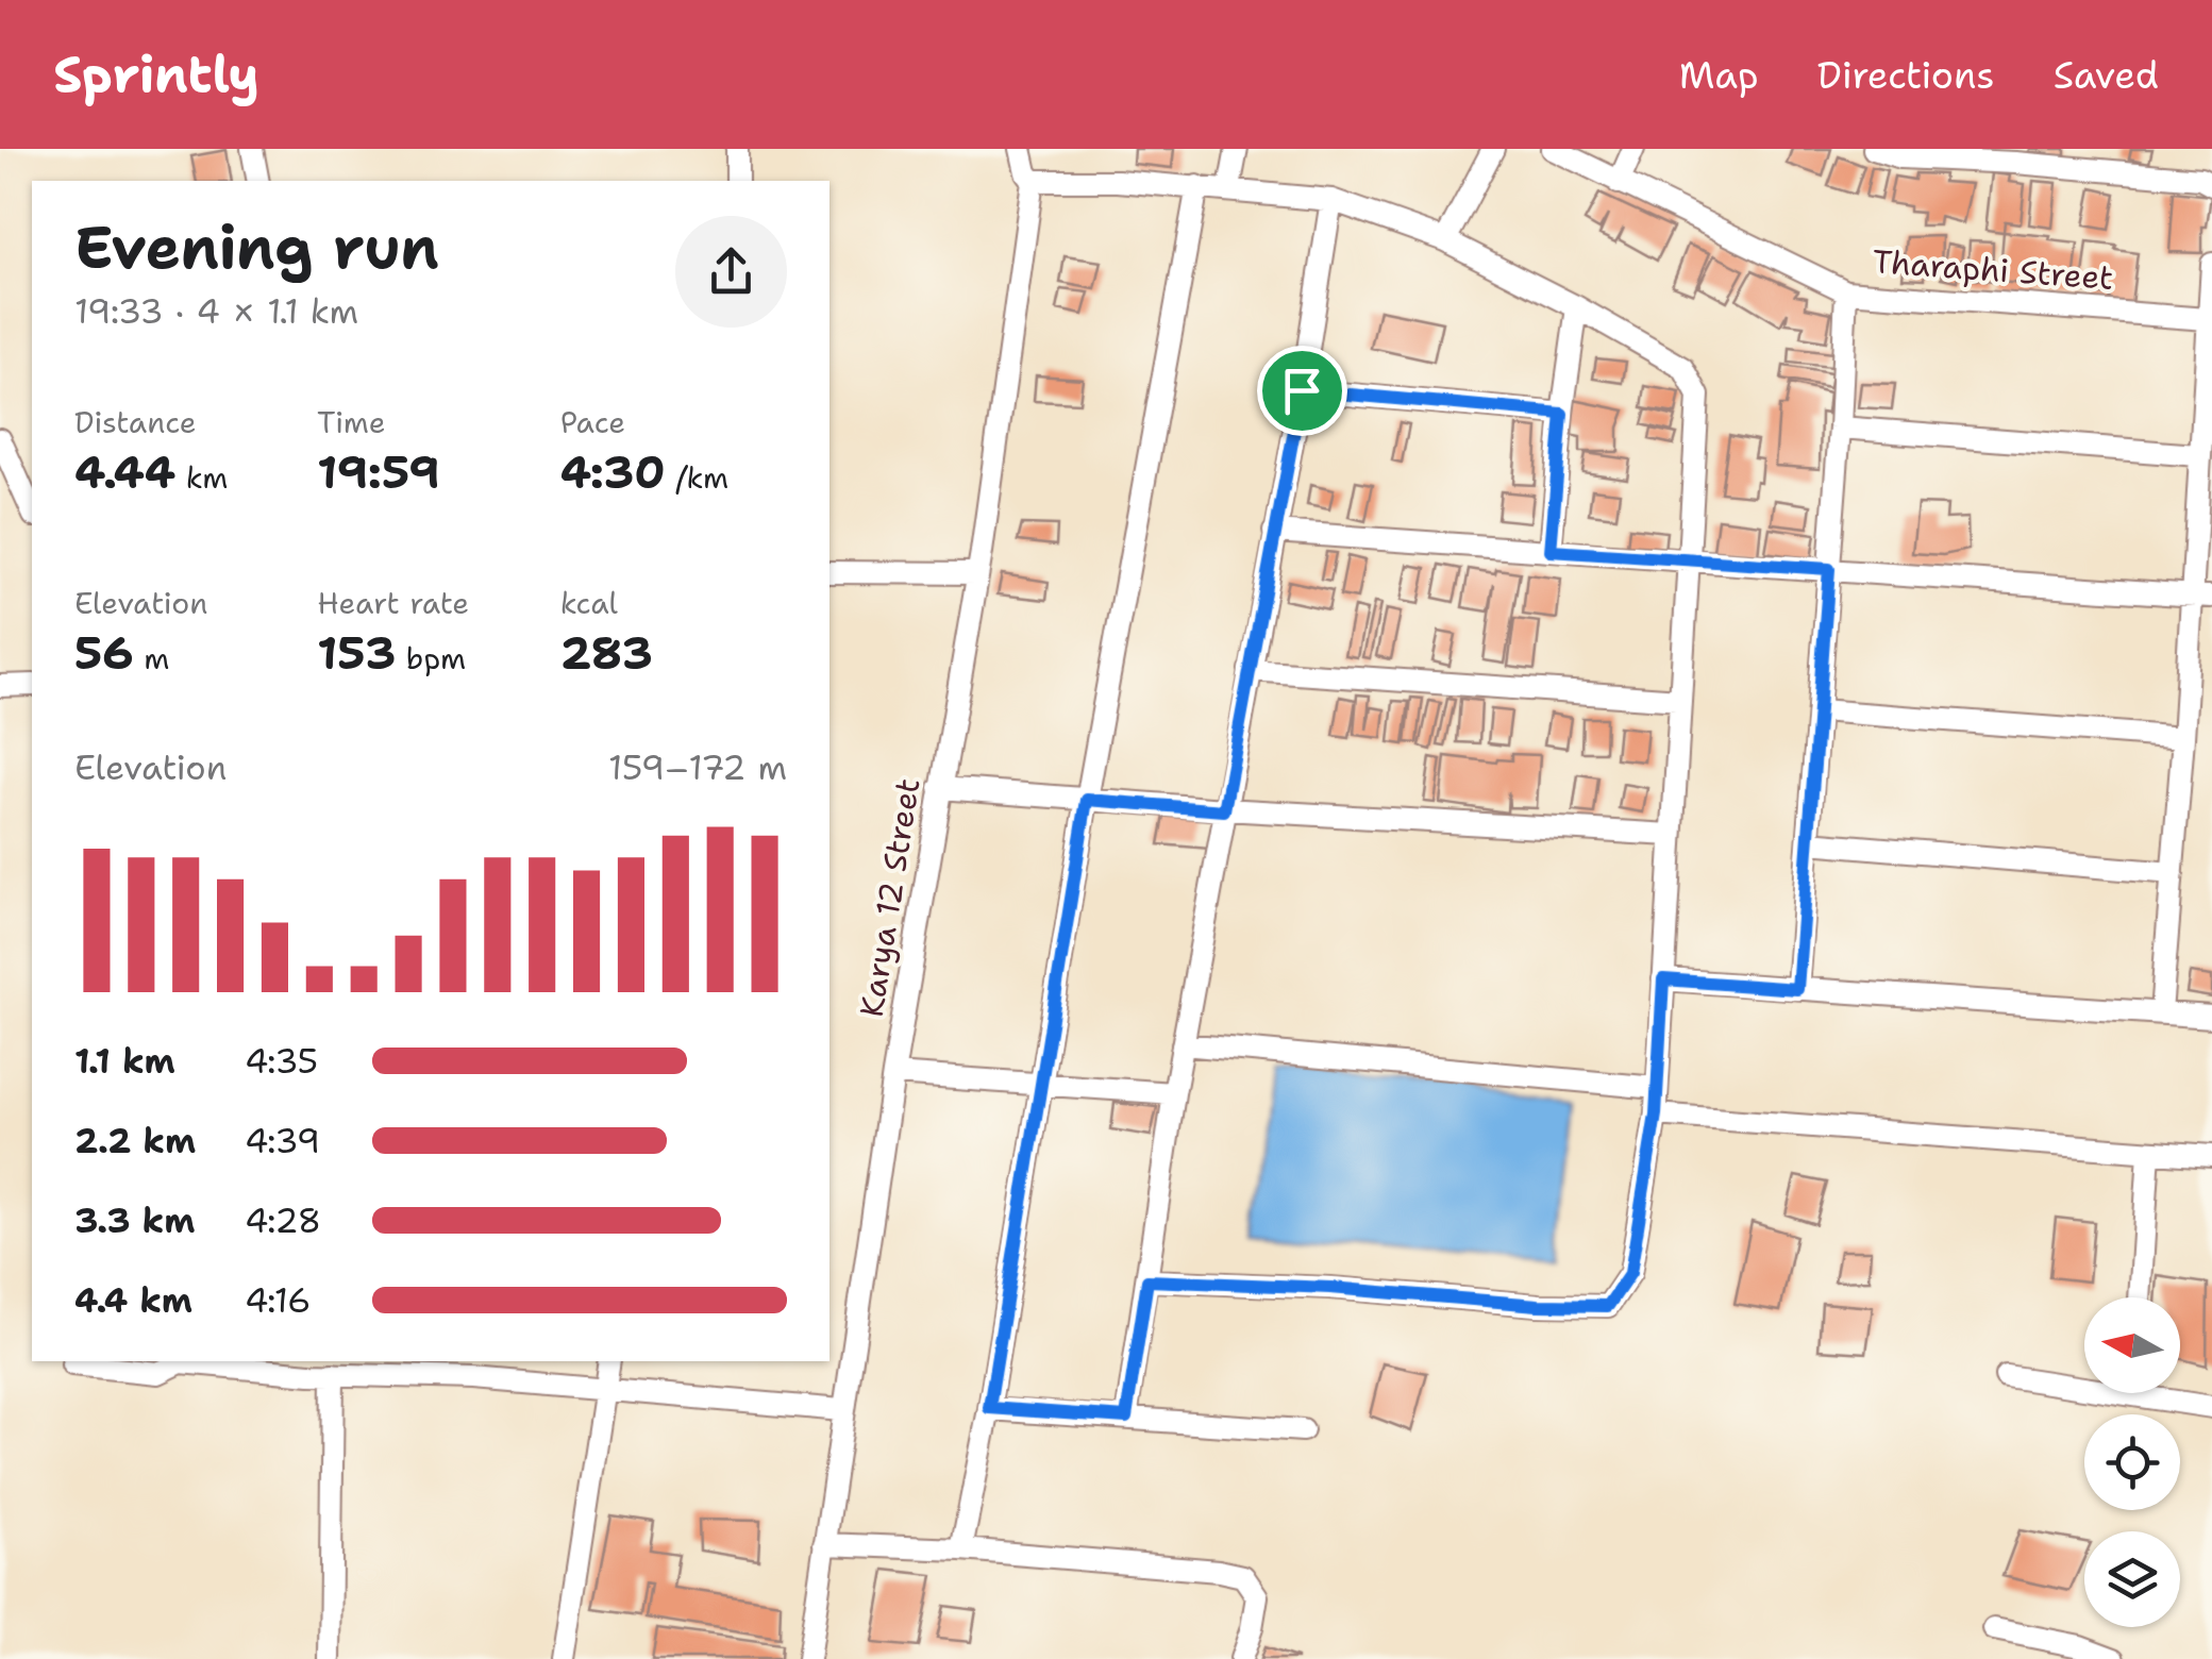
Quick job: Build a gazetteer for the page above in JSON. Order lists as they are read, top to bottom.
{
  "streets": {
    "street": ["Tharaphi Street", "Karya 12 Street"]
  },
  "north": "left",
  "page": {
    "header": "Sprintly",
    "nav": ["Map", "Directions", "Saved"],
    "heading": ["Evening run", "19:33 · 4 × 1.1 km"],
    "stats": [
      ["Distance", "4.44 km"],
      ["Time", "19:59"],
      ["Pace", "4:30 /km"],
      ["Elevation", "56 m"],
      ["Heart rate", "153 bpm"],
      ["kcal", "283"]
    ],
    "chart": ["Elevation", "159–172 m"],
    "list": [
      {
        "name": "1.1 km",
        "note": "4:35"
      },
      {
        "name": "2.2 km",
        "note": "4:39"
      },
      {
        "name": "3.3 km",
        "note": "4:28"
      },
      {
        "name": "4.4 km",
        "note": "4:16"
      }
    ]
  }
}
